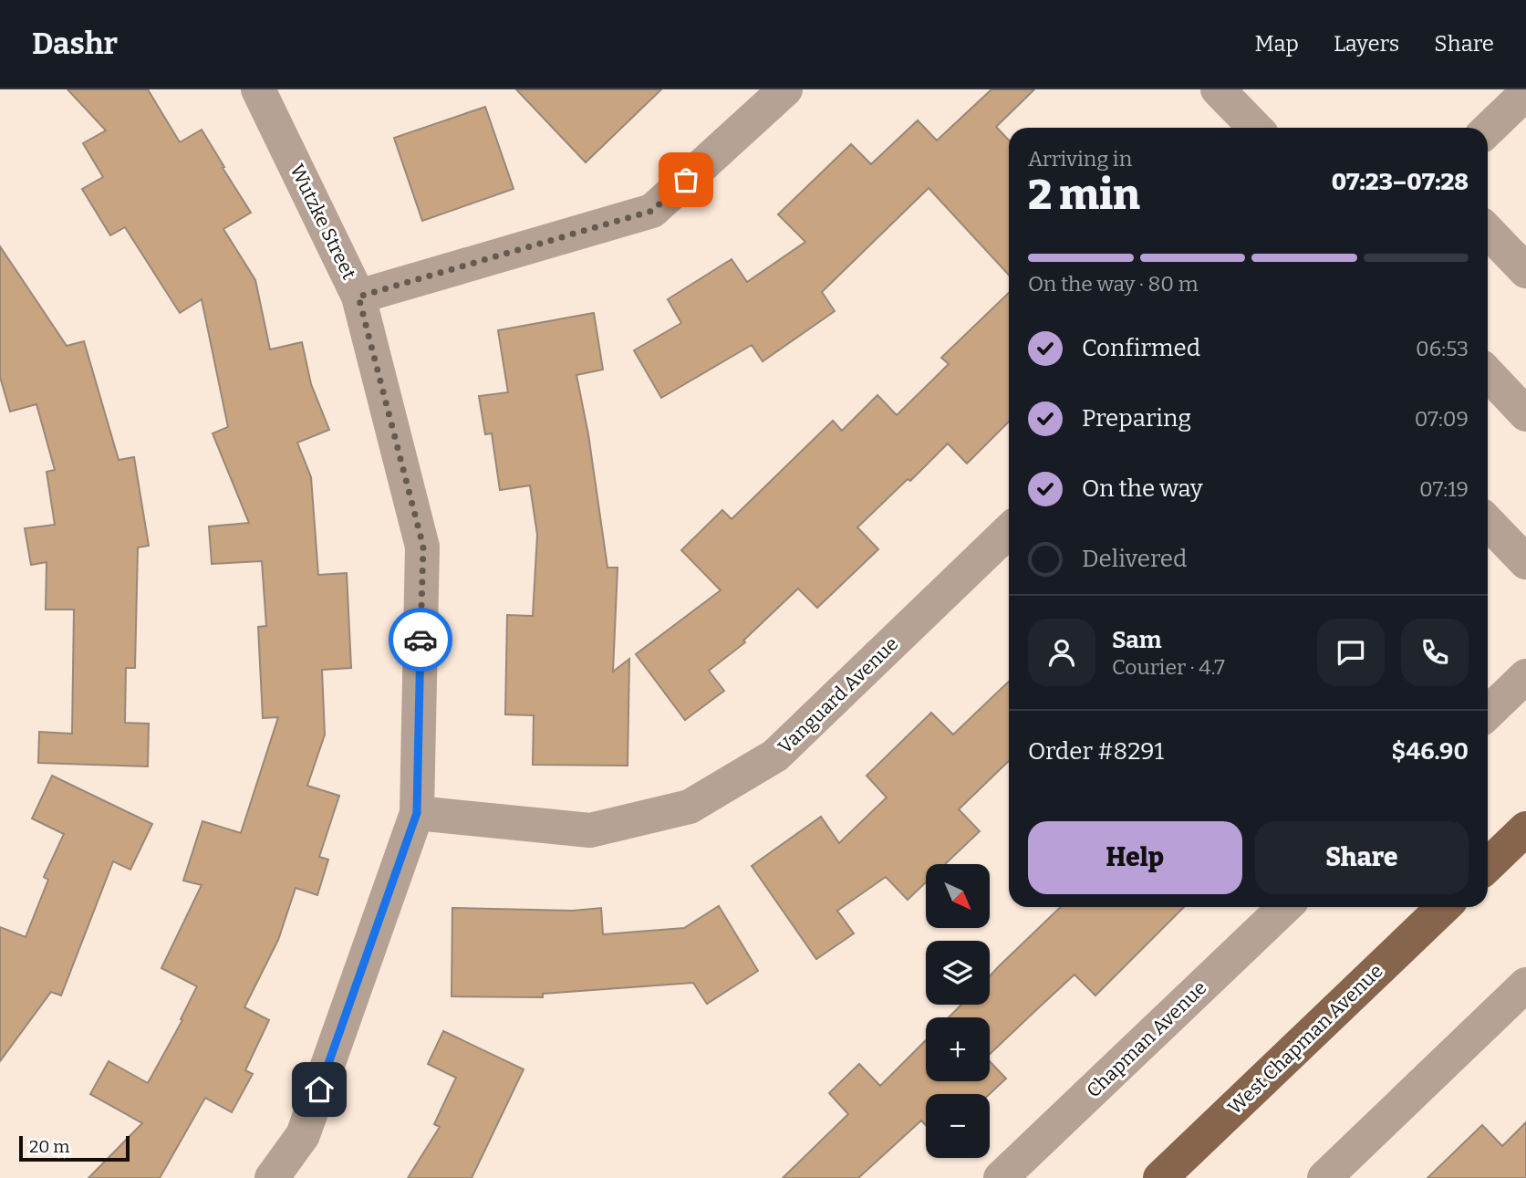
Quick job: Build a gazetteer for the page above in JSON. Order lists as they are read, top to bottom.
{
  "streets": {
    "main road": ["West Chapman Avenue"],
    "street": ["Wutzke Street", "Vanguard Avenue", "Chapman Avenue"]
  },
  "crossings": [
    ["Wutzke Street", "Vanguard Avenue"]
  ],
  "scale_bar": "20 m",
  "north": "bottom right",
  "page": {
    "header": "Dashr",
    "nav": ["Map", "Layers", "Share"],
    "heading": ["2 min", "Arriving in", "07:23–07:28"],
    "panel": [
      "Sam",
      "Courier · 4.7",
      "Order #8291",
      "$46.90"
    ],
    "bar": "On the way · 80 m",
    "list": [
      ["Confirmed", "06:53"],
      ["Preparing", "07:09"],
      ["On the way", "07:19"],
      "Delivered"
    ],
    "buttons": ["Help", "Share"],
    "map_buttons": ["+", "−"],
    "scale": "20 m"
  }
}
